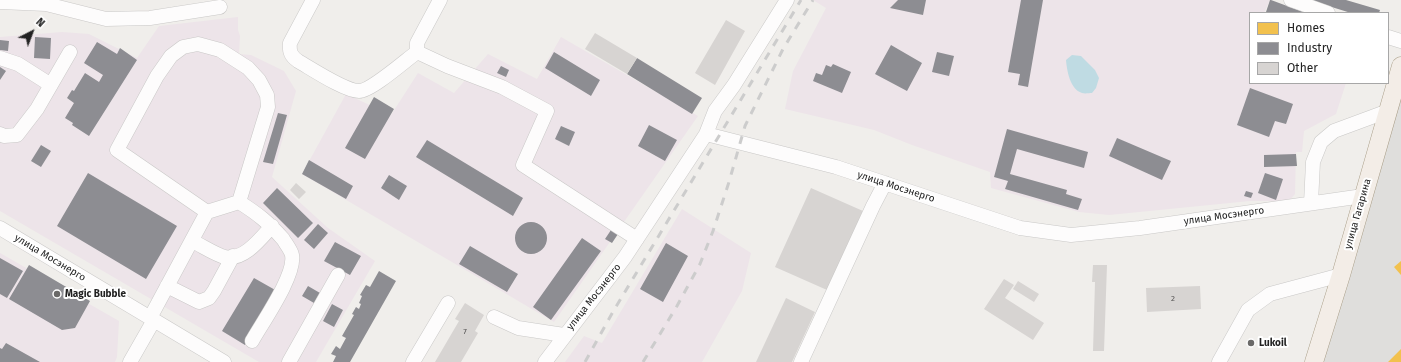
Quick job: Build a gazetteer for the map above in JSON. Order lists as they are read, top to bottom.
{
  "streets": {
    "main road": ["улица Гагарина"],
    "street": ["улица Мосэнерго"]
  },
  "crossings": [
    ["улица Мосэнерго", "улица Гагарина"]
  ],
  "places": ["Magic Bubble", "Lukoil"],
  "house_numbers": ["2", "7"],
  "legend": ["Homes", "Industry", "Other"],
  "north": "top right"
}
